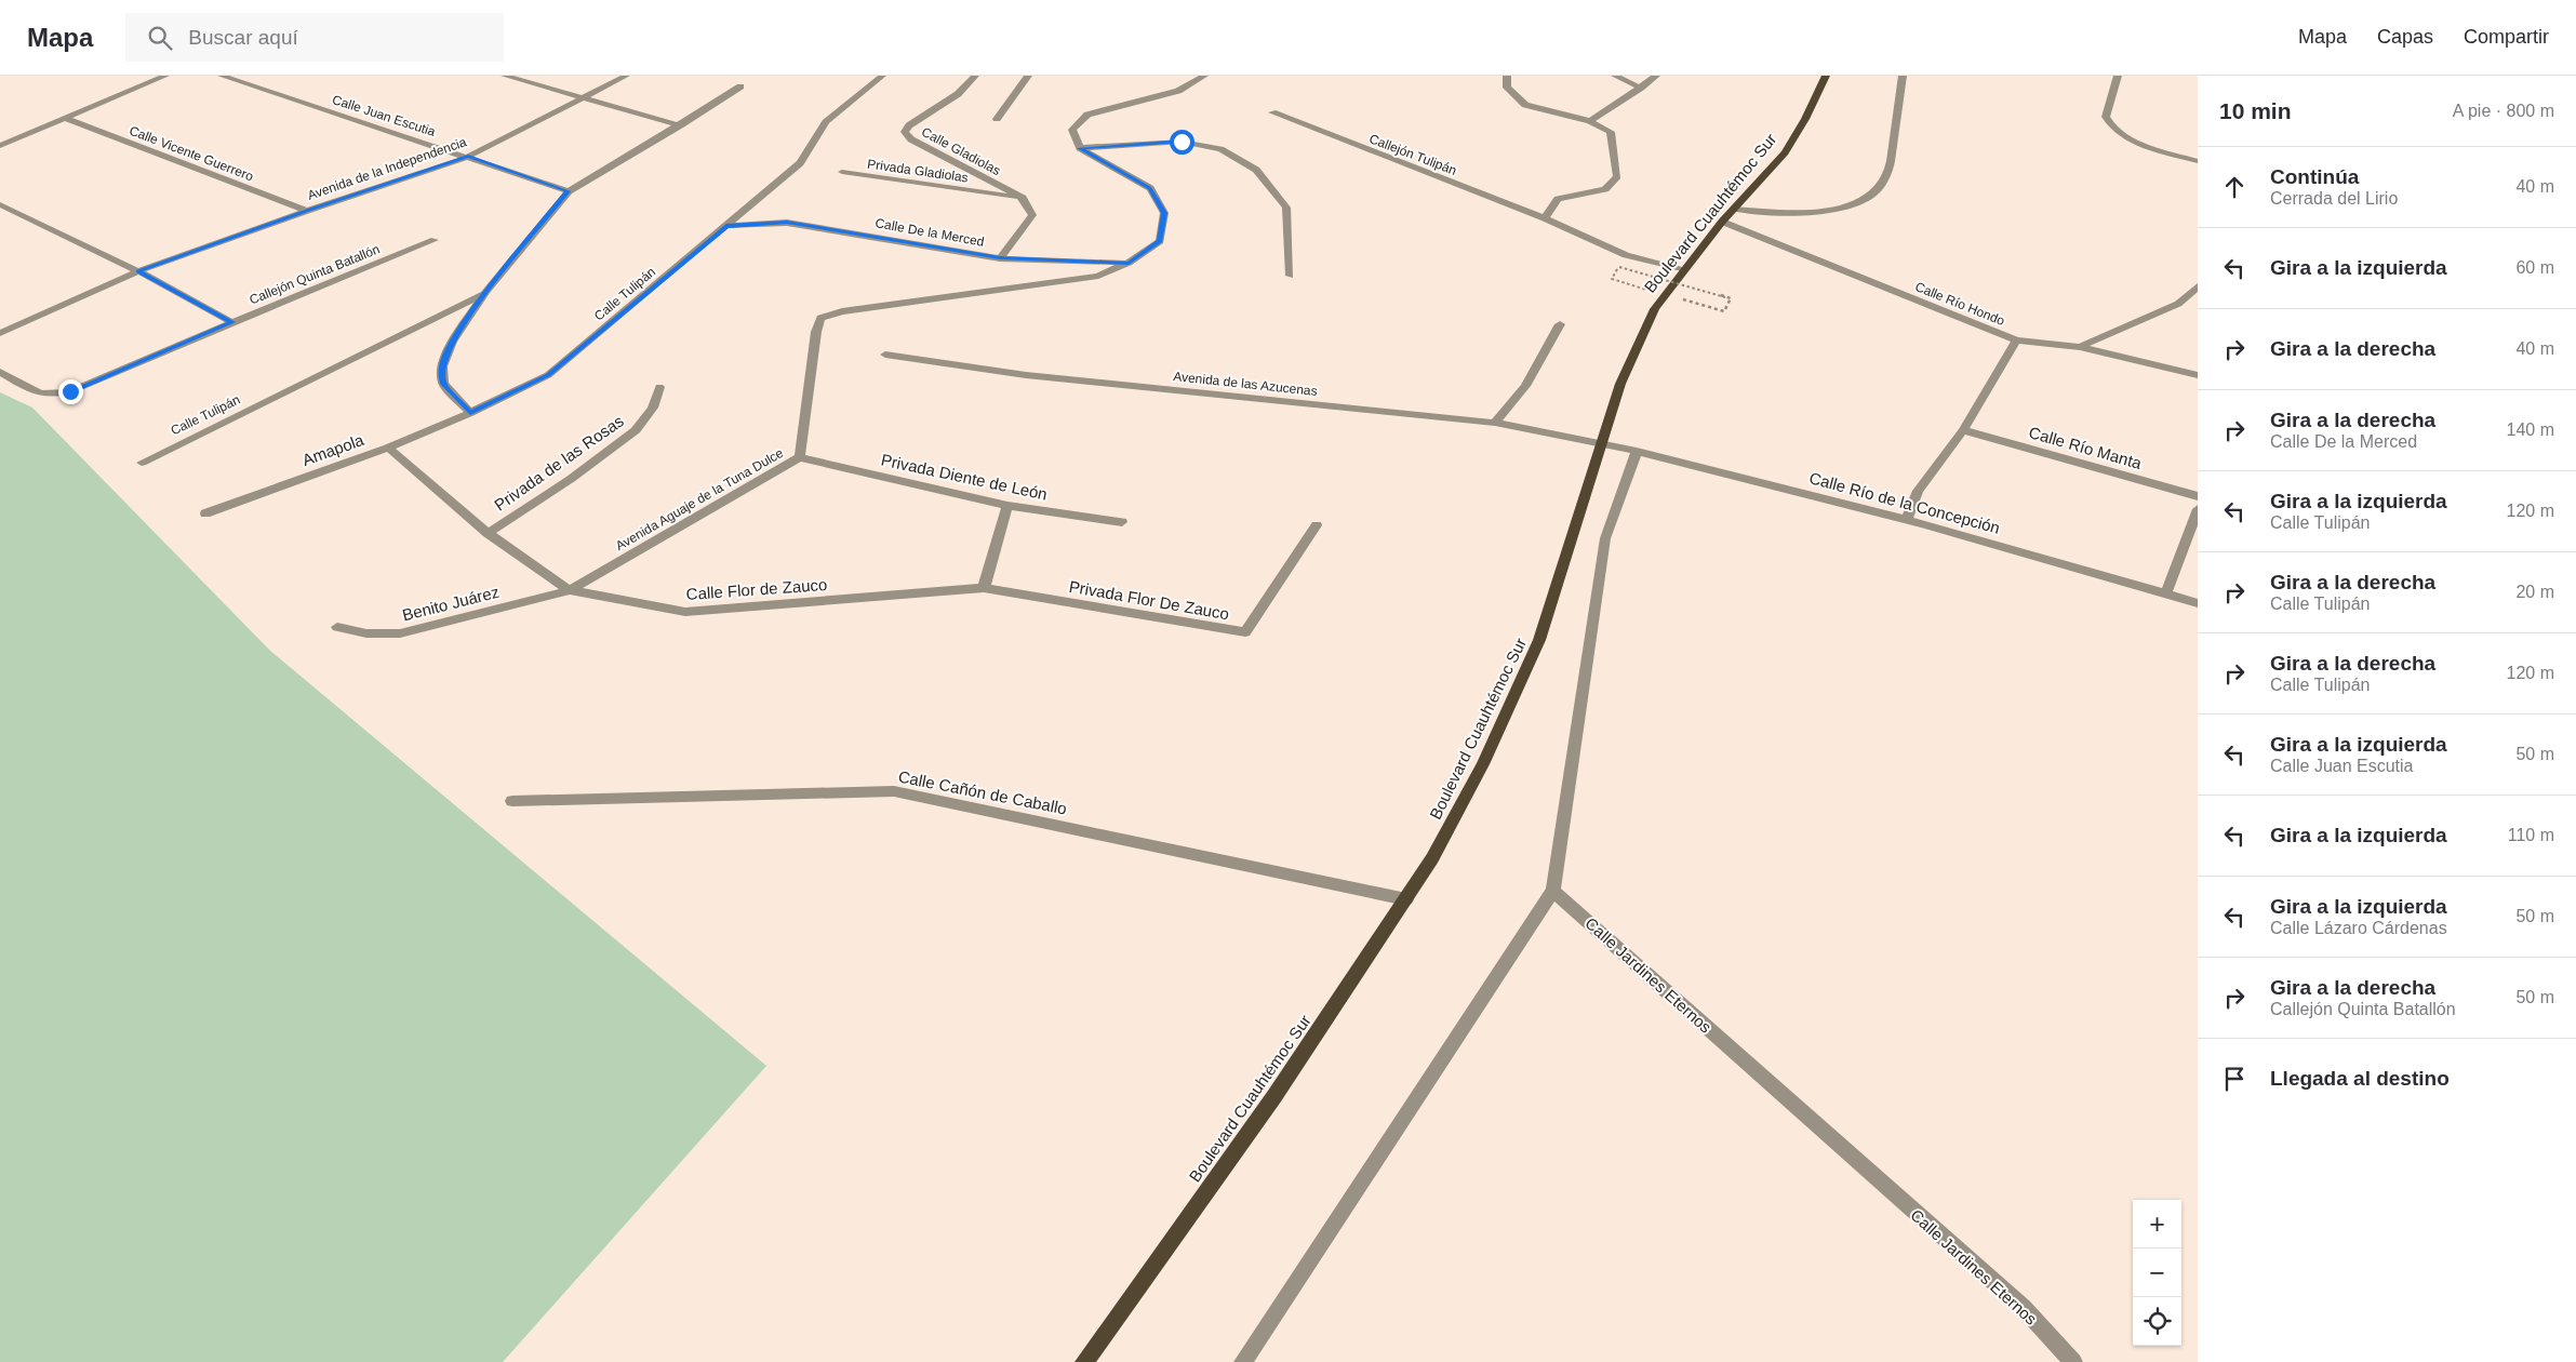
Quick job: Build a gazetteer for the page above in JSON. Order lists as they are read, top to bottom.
{
  "streets": {
    "main road": ["Boulevard Cuauhtémoc Sur"],
    "street": [
      "Calle Juan Escutia",
      "Calle Gladiolas",
      "Calle Vicente Guerrero",
      "Callejón Tulipán",
      "Avenida de la Independencia",
      "Privada Gladiolas",
      "Calle De la Merced",
      "Callejón Quinta Batallón",
      "Calle Tulipán",
      "Calle Río Hondo",
      "Avenida de las Azucenas",
      "Calle Río Manta",
      "Amapola",
      "Privada de las Rosas",
      "Privada Diente de León",
      "Avenida Aguaje de la Tuna Dulce",
      "Calle Río de la Concepción",
      "Calle Flor de Zauco",
      "Privada Flor De Zauco",
      "Benito Juárez",
      "Calle Cañón de Caballo",
      "Calle Jardines Eternos"
    ]
  },
  "crossings": [
    ["Calle Juan Escutia", "Avenida de la Independencia"],
    ["Calle Juan Escutia", "Calle Tulipán"],
    ["Calle Gladiolas", "Privada Gladiolas"],
    ["Calle Vicente Guerrero", "Avenida de la Independencia"],
    ["Callejón Tulipán", "Boulevard Cuauhtémoc Sur"],
    ["Boulevard Cuauhtémoc Sur", "Calle Río Hondo"],
    ["Boulevard Cuauhtémoc Sur", "Avenida de las Azucenas"],
    ["Boulevard Cuauhtémoc Sur", "Calle Río de la Concepción"],
    ["Boulevard Cuauhtémoc Sur", "Calle Cañón de Caballo"],
    ["Calle De la Merced", "Calle Tulipán"],
    ["Calle De la Merced", "Avenida Aguaje de la Tuna Dulce"],
    ["Calle Tulipán", "Amapola"],
    ["Avenida de las Azucenas", "Calle Río de la Concepción"],
    ["Amapola", "Calle Flor de Zauco"],
    ["Privada de las Rosas", "Calle Flor de Zauco"],
    ["Privada Diente de León", "Avenida Aguaje de la Tuna Dulce"],
    ["Avenida Aguaje de la Tuna Dulce", "Calle Flor de Zauco"],
    ["Avenida Aguaje de la Tuna Dulce", "Benito Juárez"],
    ["Calle Flor de Zauco", "Privada Flor De Zauco"],
    ["Calle Flor de Zauco", "Benito Juárez"]
  ],
  "page": {
    "header": "Mapa",
    "search": "Buscar aquí",
    "nav": ["Mapa", "Capas", "Compartir"],
    "heading": ["10 min", "A pie · 800 m"],
    "list": [
      ["Continúa", "Cerrada del Lirio", "40 m"],
      ["Gira a la izquierda", "60 m"],
      ["Gira a la derecha", "40 m"],
      ["Gira a la derecha", "Calle De la Merced", "140 m"],
      ["Gira a la izquierda", "Calle Tulipán", "120 m"],
      ["Gira a la derecha", "Calle Tulipán", "20 m"],
      ["Gira a la derecha", "Calle Tulipán", "120 m"],
      ["Gira a la izquierda", "Calle Juan Escutia", "50 m"],
      ["Gira a la izquierda", "110 m"],
      ["Gira a la izquierda", "Calle Lázaro Cárdenas", "50 m"],
      ["Gira a la derecha", "Callejón Quinta Batallón", "50 m"],
      "Llegada al destino"
    ],
    "map_buttons": ["+", "−"]
  }
}
